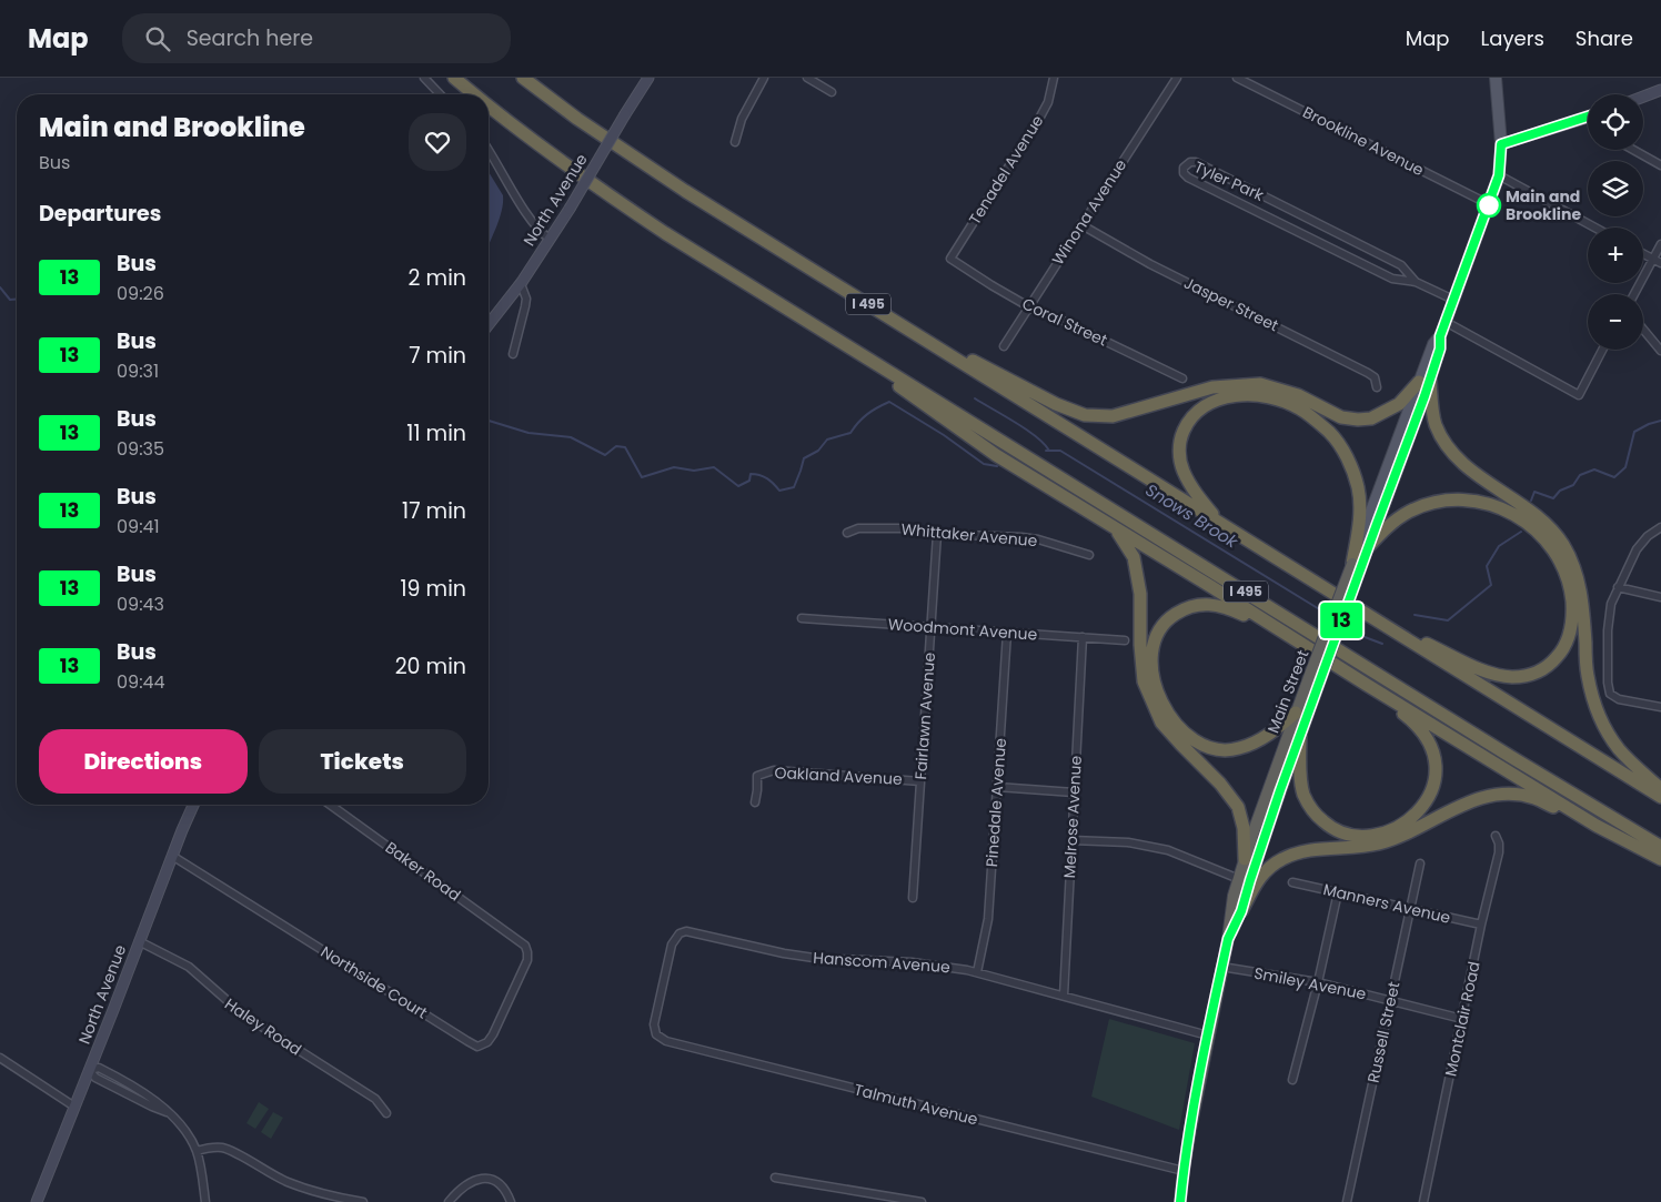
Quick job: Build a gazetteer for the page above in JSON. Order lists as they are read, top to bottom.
{
  "streets": {
    "highway": ["I 495", "Main Street"],
    "main road": ["North Avenue"],
    "street": [
      "Brookline Avenue",
      "Tenadel Avenue",
      "Tyler Park",
      "Winona Avenue",
      "Jasper Street",
      "Coral Street",
      "Whittaker Avenue",
      "Woodmont Avenue",
      "Fairlawn Avenue",
      "Oakland Avenue",
      "Pinedale Avenue",
      "Melrose Avenue",
      "Baker Road",
      "Manners Avenue",
      "Hanscom Avenue",
      "Northside Court",
      "Smiley Avenue",
      "Montclair Road",
      "Haley Road",
      "Russell Street",
      "Talmuth Avenue"
    ]
  },
  "crossings": [
    ["Brookline Avenue", "Main Street"],
    ["Tenadel Avenue", "Coral Street"],
    ["Tyler Park", "Main Street"],
    ["North Avenue", "Northside Court"],
    ["North Avenue", "Haley Road"],
    ["Winona Avenue", "Jasper Street"],
    ["Winona Avenue", "Coral Street"],
    ["Whittaker Avenue", "Fairlawn Avenue"],
    ["Woodmont Avenue", "Fairlawn Avenue"],
    ["Woodmont Avenue", "Pinedale Avenue"],
    ["Woodmont Avenue", "Melrose Avenue"],
    ["Main Street", "Hanscom Avenue"],
    ["Main Street", "Smiley Avenue"],
    ["Main Street", "Talmuth Avenue"],
    ["Fairlawn Avenue", "Oakland Avenue"],
    ["Pinedale Avenue", "Hanscom Avenue"],
    ["Melrose Avenue", "Hanscom Avenue"],
    ["Baker Road", "Northside Court"],
    ["Manners Avenue", "Montclair Road"],
    ["Manners Avenue", "Russell Street"],
    ["Hanscom Avenue", "Talmuth Avenue"],
    ["Smiley Avenue", "Montclair Road"],
    ["Smiley Avenue", "Russell Street"]
  ],
  "water": ["Snows Brook"],
  "places": ["Main and Brookline"],
  "lines": ["bus line 13"],
  "page": {
    "header": "Map",
    "search": "Search here",
    "nav": ["Map", "Layers", "Share"],
    "on_map": "13",
    "map_buttons": ["+", "−"],
    "heading": [
      ["Main and Brookline", "Bus"],
      "Departures"
    ],
    "list": [
      {
        "mark": "13",
        "name": "Bus",
        "note": "09:26",
        "value": "2 min"
      },
      {
        "mark": "13",
        "name": "Bus",
        "note": "09:31",
        "value": "7 min"
      },
      {
        "mark": "13",
        "name": "Bus",
        "note": "09:35",
        "value": "11 min"
      },
      {
        "mark": "13",
        "name": "Bus",
        "note": "09:41",
        "value": "17 min"
      },
      {
        "mark": "13",
        "name": "Bus",
        "note": "09:43",
        "value": "19 min"
      },
      {
        "mark": "13",
        "name": "Bus",
        "note": "09:44",
        "value": "20 min"
      }
    ],
    "buttons": ["Directions", "Tickets"]
  }
}
